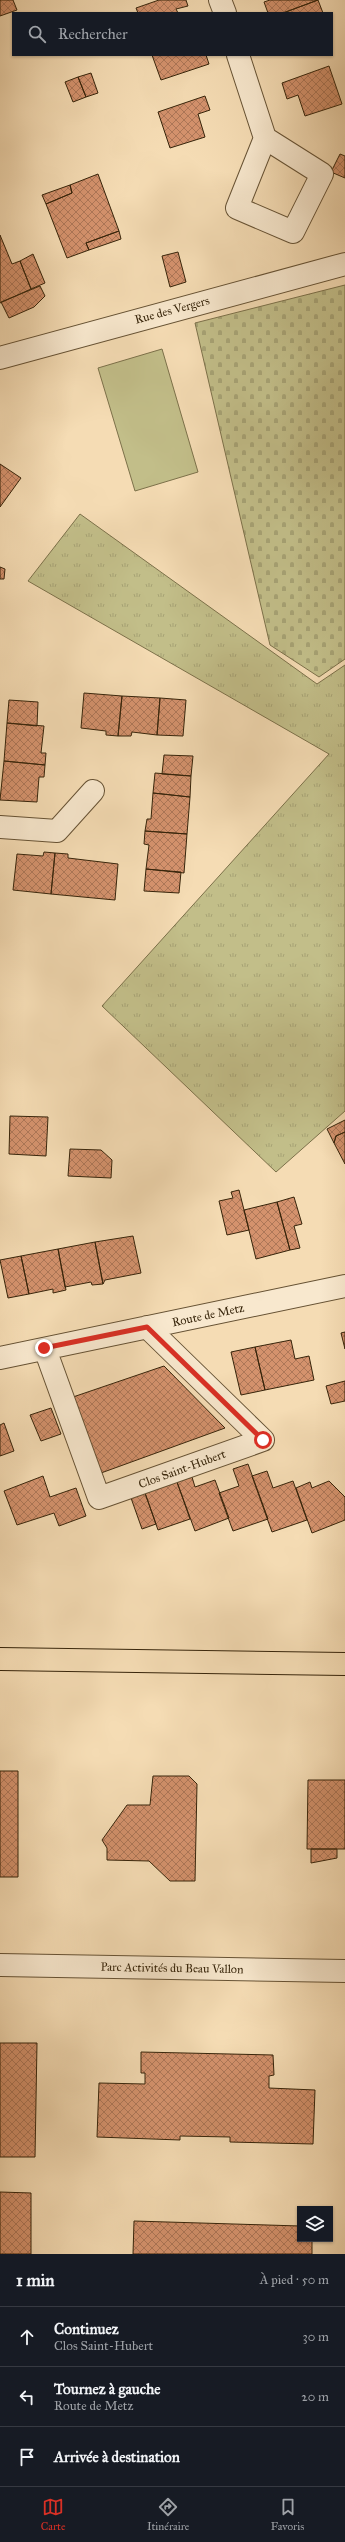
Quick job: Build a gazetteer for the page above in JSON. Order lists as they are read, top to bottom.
{
  "streets": {
    "street": [
      "Rue des Vergers",
      "Route de Metz",
      "Clos Saint-Hubert",
      "Parc Activités du Beau Vallon"
    ]
  },
  "crossings": [
    ["Route de Metz", "Clos Saint-Hubert"]
  ],
  "page": {
    "search": "Rechercher",
    "heading": ["1 min", "À pied · 50 m"],
    "list": [
      ["Continuez", "Clos Saint-Hubert", "30 m"],
      ["Tournez à gauche", "Route de Metz", "20 m"],
      "Arrivée à destination"
    ],
    "nav": ["Carte", "Itinéraire", "Favoris"]
  }
}
